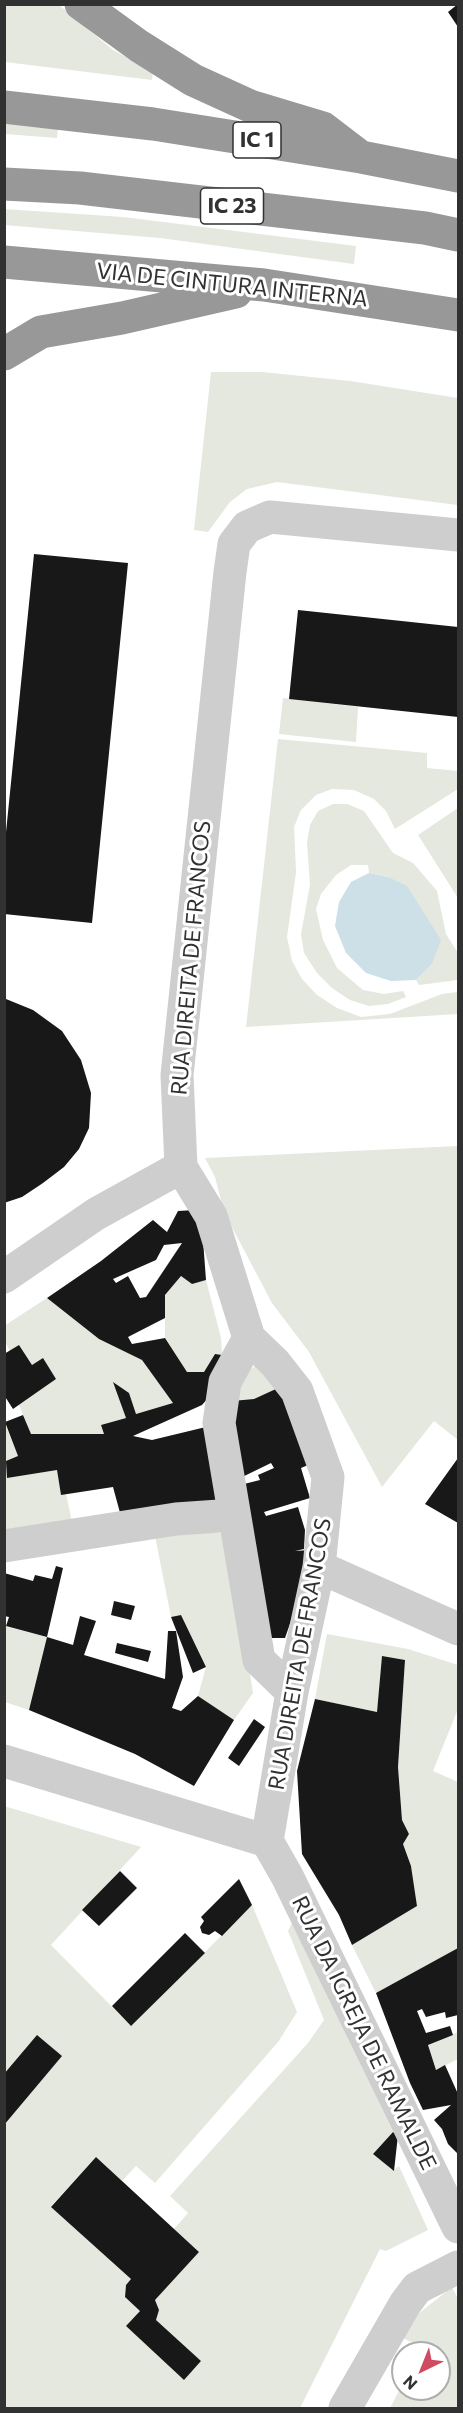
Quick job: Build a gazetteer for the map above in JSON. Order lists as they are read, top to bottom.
{
  "streets": {
    "highway": ["IC 1", "IC 23", "VIA DE CINTURA INTERNA"],
    "street": ["RUA DIREITA DE FRANCOS", "RUA DA IGREJA DE RAMALDE"]
  },
  "crossings": [
    ["RUA DIREITA DE FRANCOS", "RUA DA IGREJA DE RAMALDE"]
  ],
  "north": "bottom left"
}
